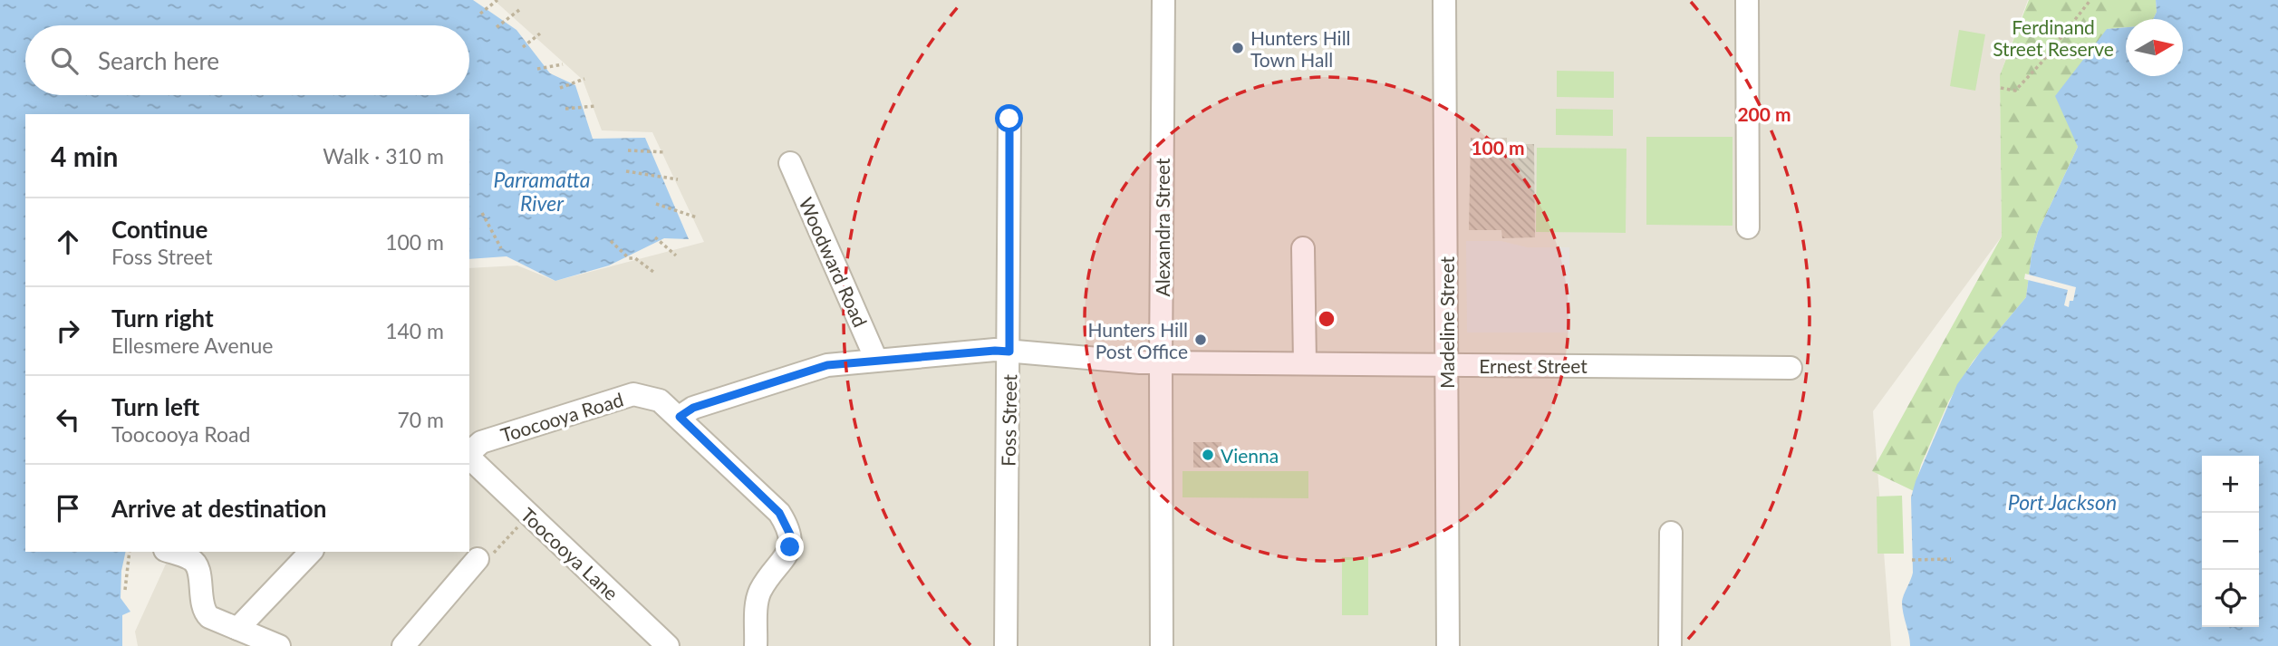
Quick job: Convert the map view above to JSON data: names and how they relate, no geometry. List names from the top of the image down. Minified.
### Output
{"streets":{"street":["Alexandra Street","Woodward Road","Madeline Street","Ernest Street","Toocooya Road","Foss Street","Toocooya Lane"]},"crossings":[["Alexandra Street","Ernest Street"],["Woodward Road","Ernest Street"],["Madeline Street","Ernest Street"],["Ernest Street","Toocooya Road"],["Ernest Street","Foss Street"],["Toocooya Road","Toocooya Lane"]],"water":["Parramatta River","Port Jackson"],"parks":["Ferdinand Street Reserve"],"places":["Hunters Hill Town Hall","Hunters Hill Post Office","Vienna"],"north":"right","page":{"search":"Search here","heading":["4 min","Walk · 310 m"],"list":[["Continue","Foss Street","100 m"],["Turn right","Ellesmere Avenue","140 m"],["Turn left","Toocooya Road","70 m"],"Arrive at destination"],"map_buttons":["+","−"]},"rings":["200 m","100 m"]}
